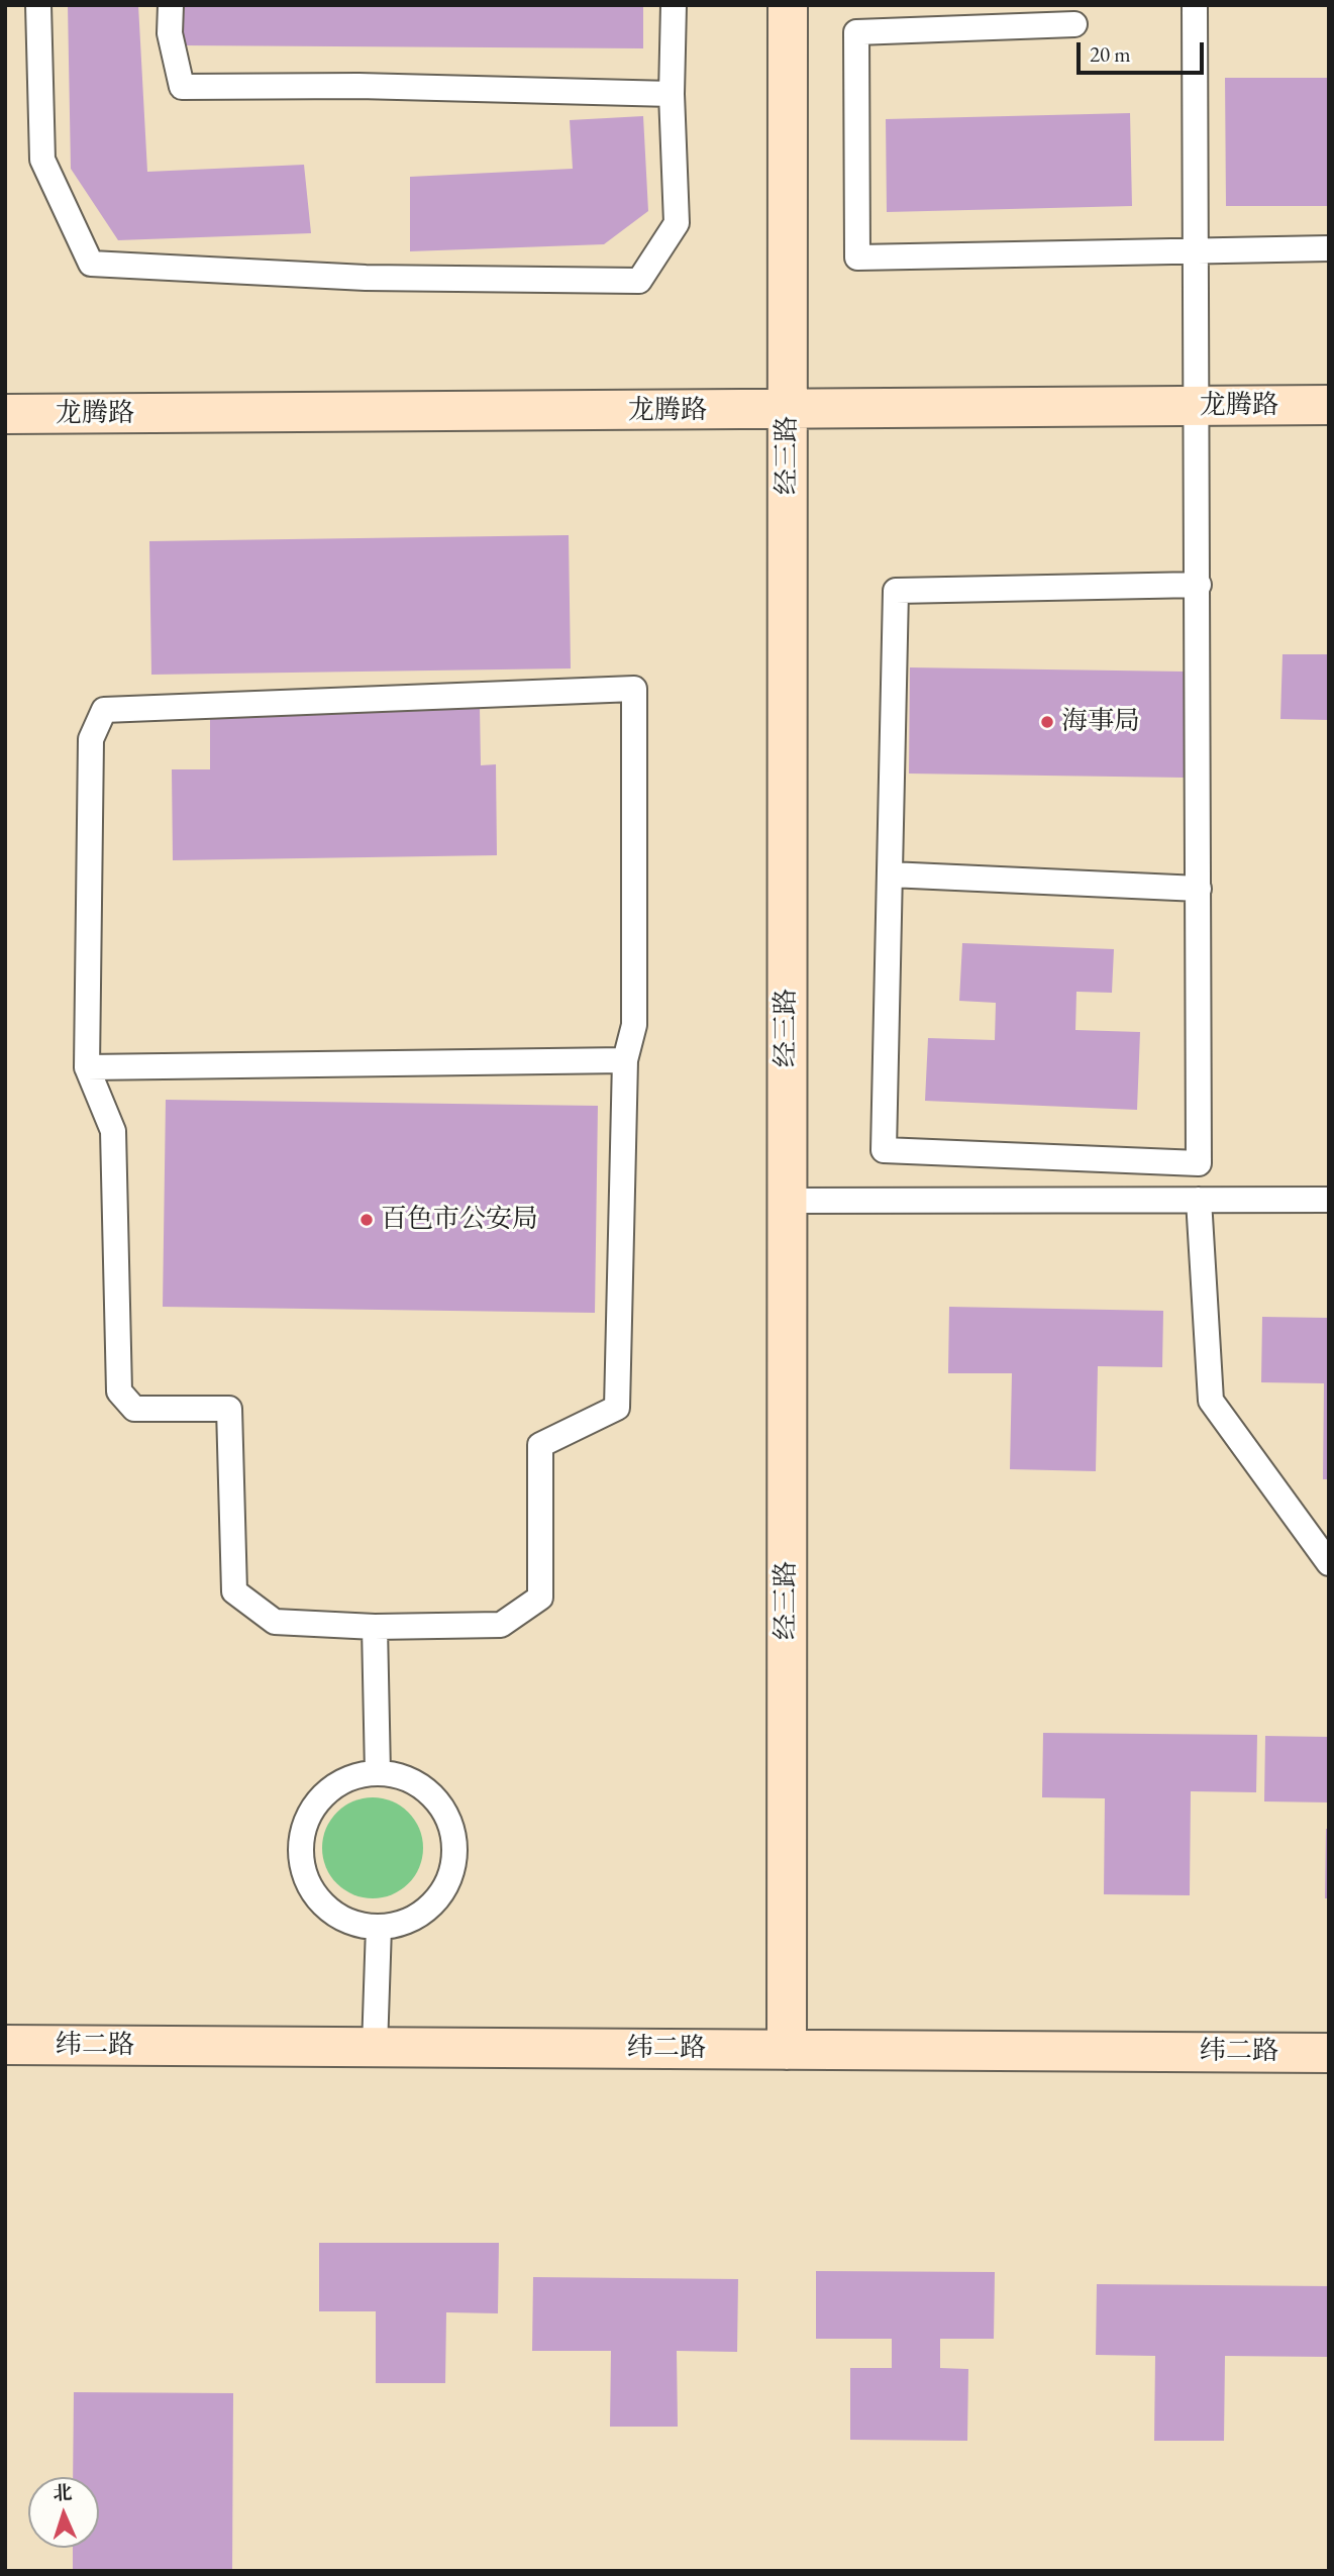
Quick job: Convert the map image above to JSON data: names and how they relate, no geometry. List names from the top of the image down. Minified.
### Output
{"streets":{"street":["龙腾路","经三路","纬二路"]},"crossings":[["龙腾路","经三路"],["经三路","纬二路"]],"places":["海事局","百色市公安局"],"scale_bar":"20 m","north":"top"}
